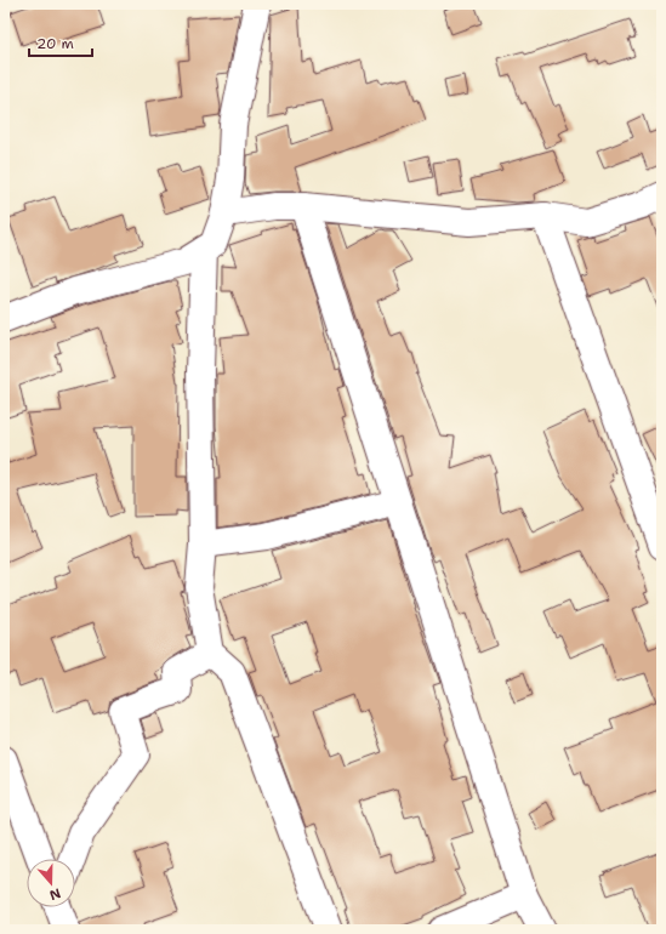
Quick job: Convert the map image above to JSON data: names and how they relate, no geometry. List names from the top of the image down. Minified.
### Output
{"scale_bar":"20 m","north":"bottom"}
